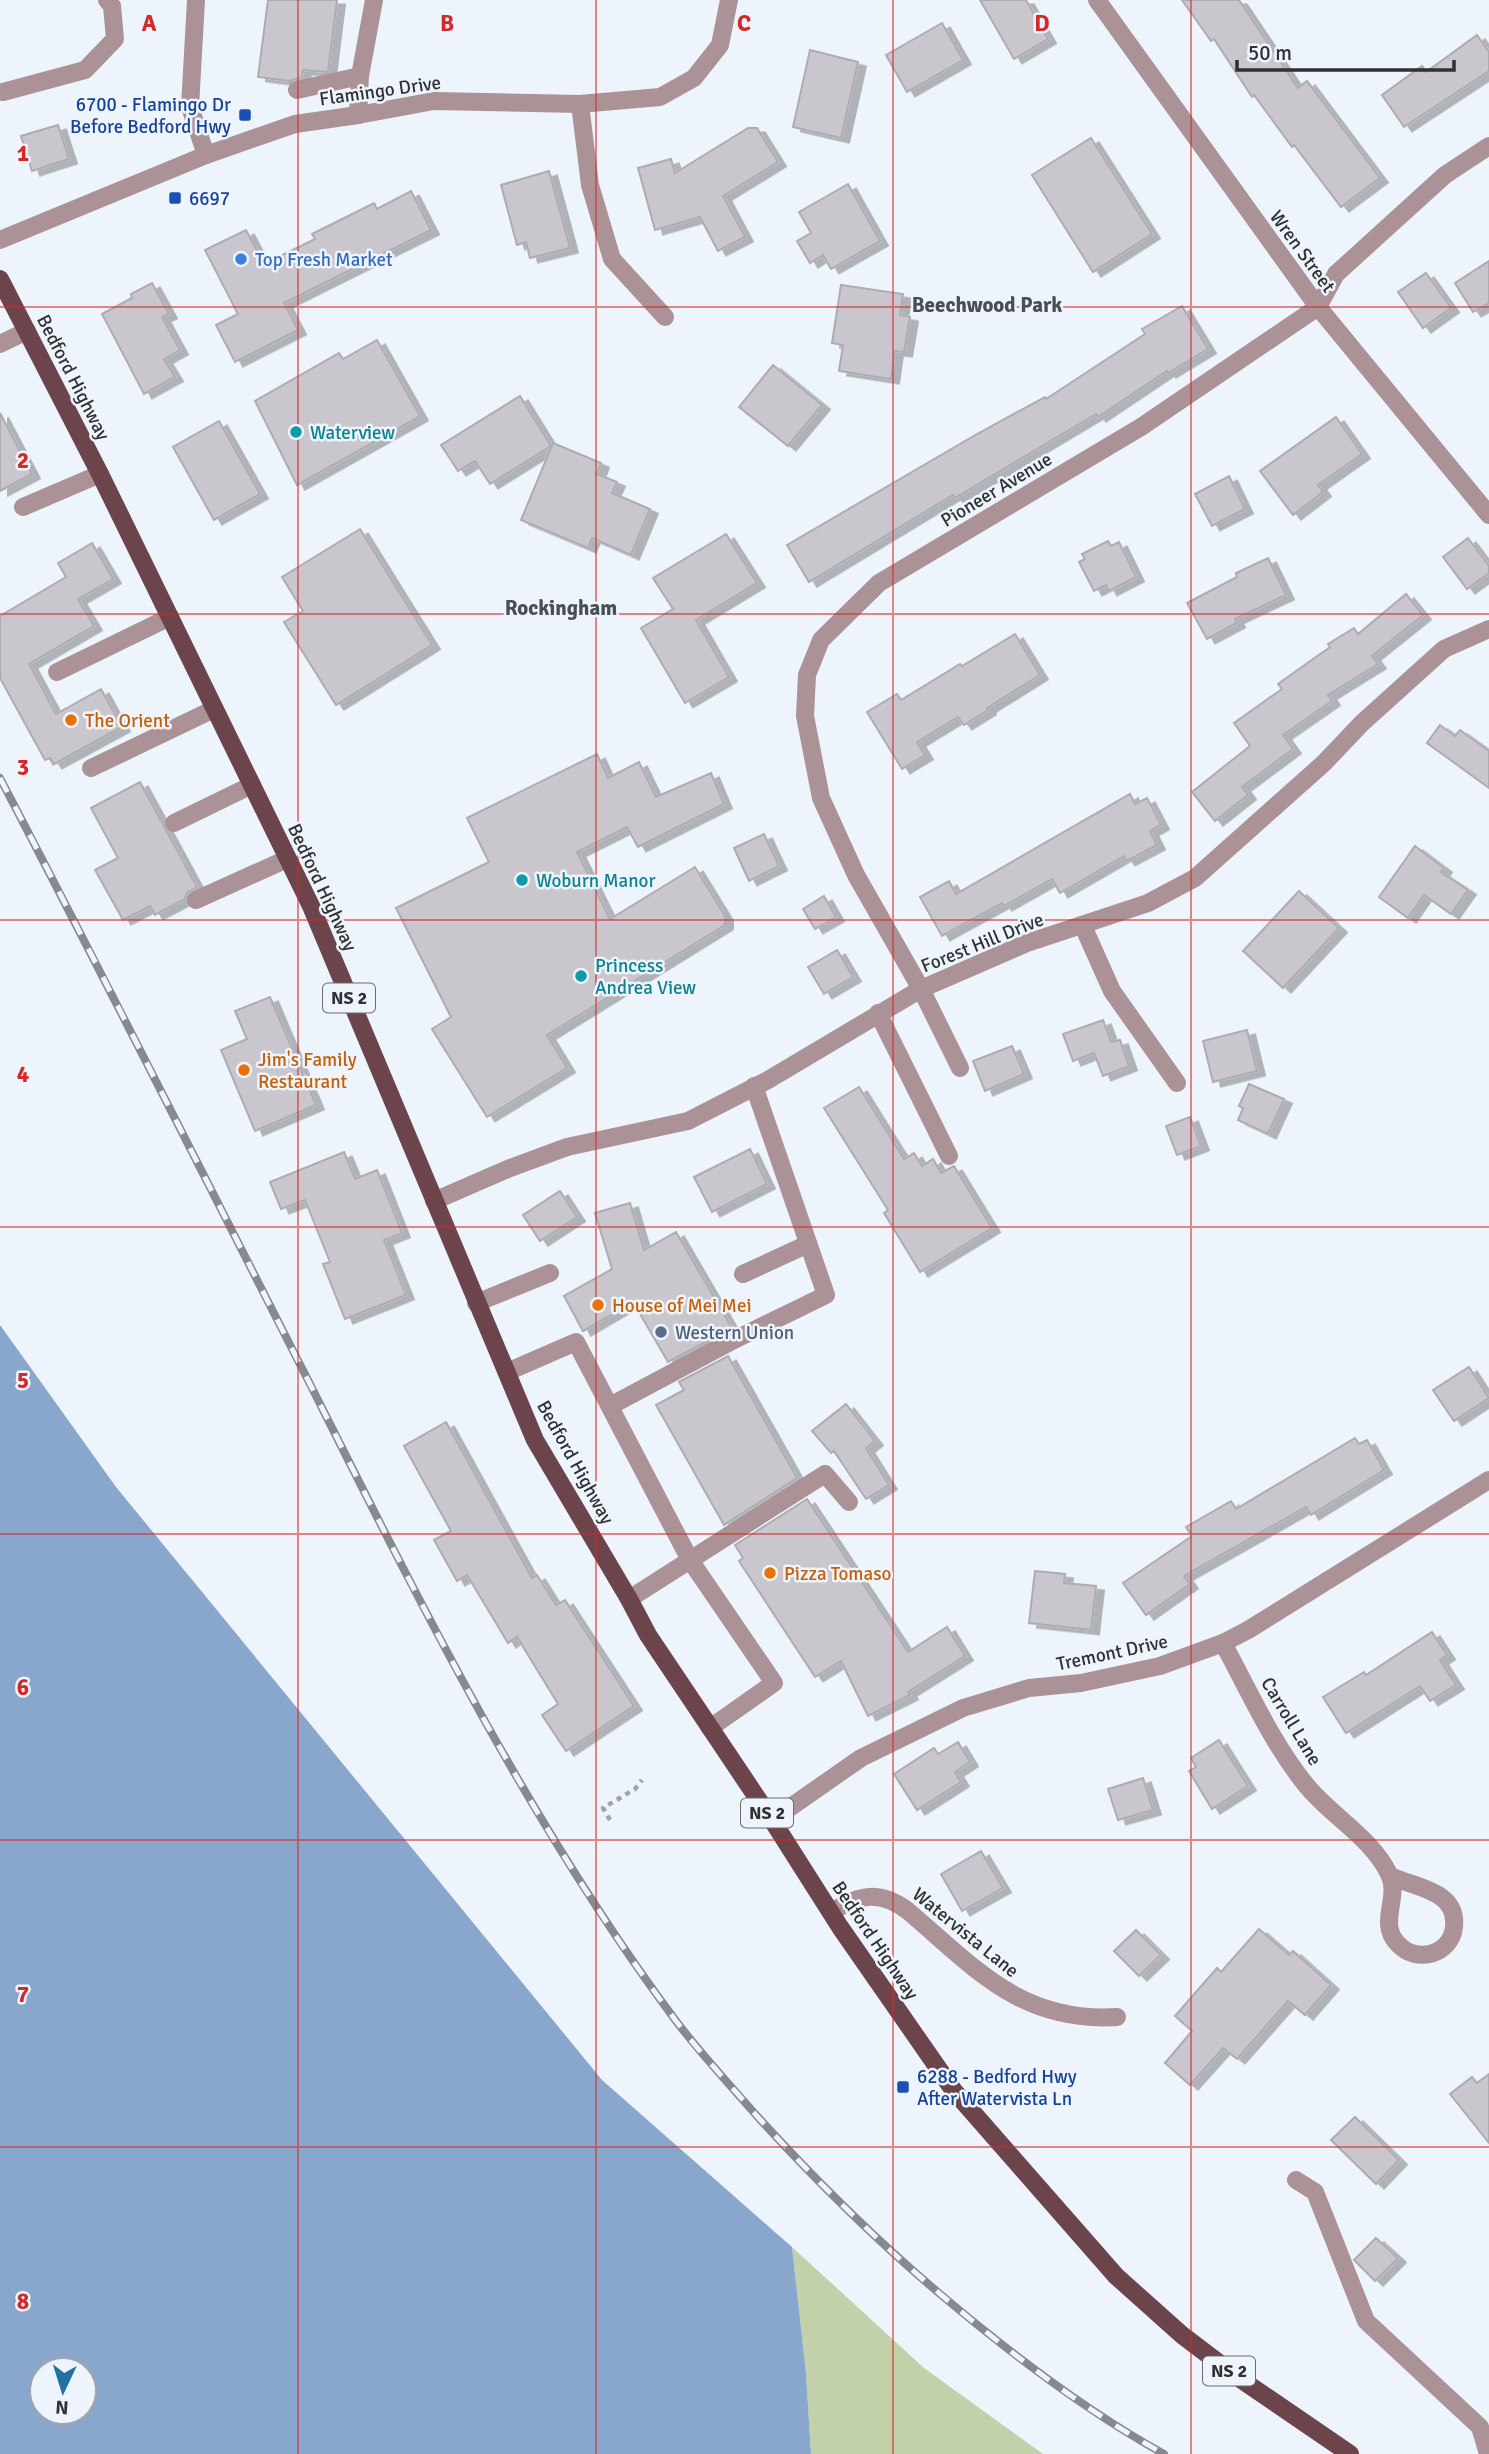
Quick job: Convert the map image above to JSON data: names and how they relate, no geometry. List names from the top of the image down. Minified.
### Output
{"streets":{"main road":["Bedford Highway","NS 2"],"street":["Flamingo Drive","Wren Street","Pioneer Avenue","Forest Hill Drive","Tremont Drive","Carroll Lane","Watervista Lane"]},"crossings":[["Wren Street","Pioneer Avenue"],["Bedford Highway","Forest Hill Drive"],["Bedford Highway","Tremont Drive"],["Bedford Highway","Watervista Lane"],["Pioneer Avenue","Forest Hill Drive"],["Tremont Drive","Carroll Lane"]],"districts":["Beechwood Park","Rockingham"],"places":{"transit":["6700 - Flamingo Dr Before Bedford Hwy","6697","6288 - Bedford Hwy After Watervista Ln"],"other":["Top Fresh Market","Waterview","The Orient","Woburn Manor","Princess Andrea View","Jim's Family Restaurant","House of Mei Mei","Western Union","Pizza Tomaso"]},"scale_bar":"50 m","north":"bottom","grid":{"columns":["A","B","C","D"],"rows":["1","2","3","4","5","6","7","8"]}}
